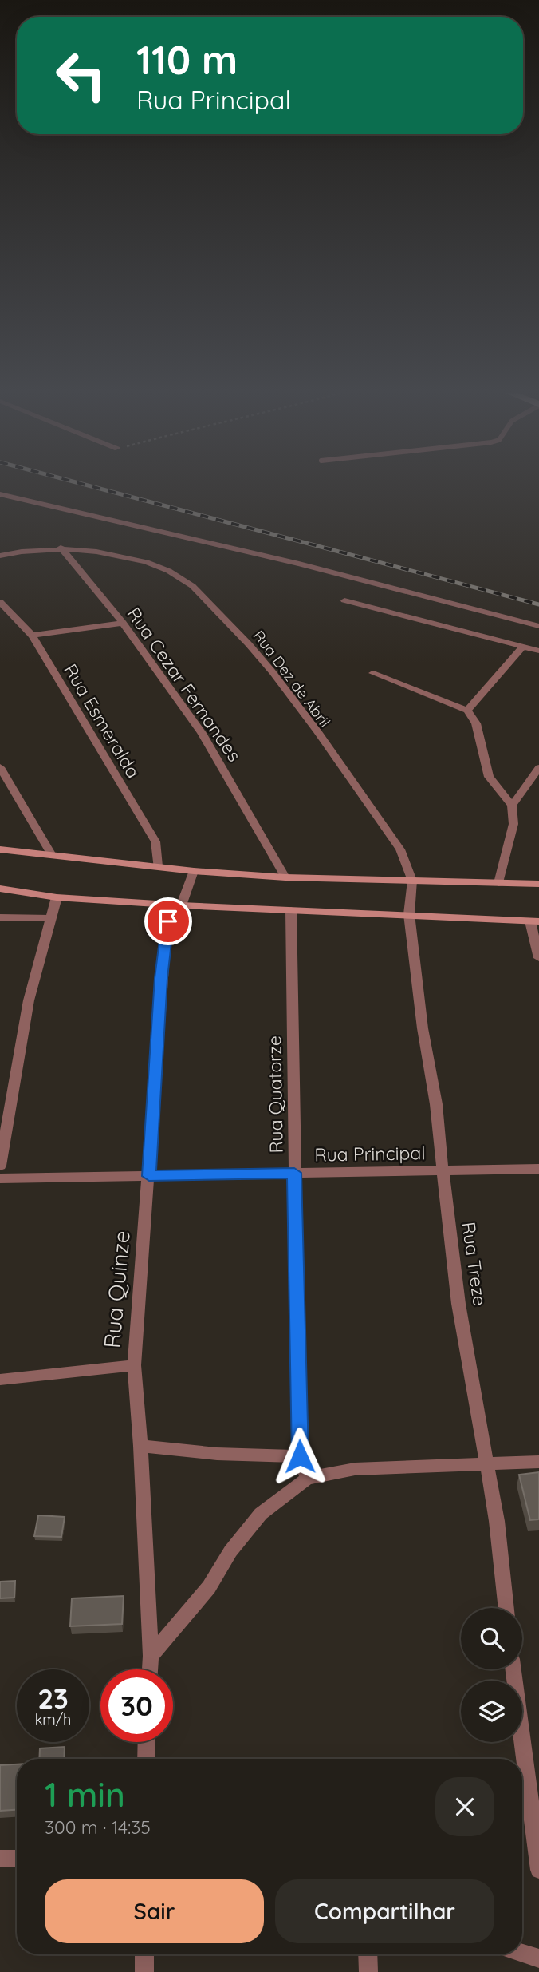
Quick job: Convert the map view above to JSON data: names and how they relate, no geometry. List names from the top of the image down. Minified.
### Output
{"streets":{"street":["Rua Dez de Abril","Rua Cezar Fernandes","Rua Esmeralda","Rua Quatorze","Rua Principal","Rua Treze","Rua Quinze"]},"crossings":[["Rua Dez de Abril","Rua Cezar Fernandes"],["Rua Dez de Abril","Rua Treze"],["Rua Quatorze","Rua Principal"],["Rua Principal","Rua Treze"],["Rua Principal","Rua Quinze"]],"page":{"turn":["110 m","Rua Principal"],"speed":"23 km/h","limit":"30","heading":["1 min","300 m · 14:35"],"buttons":["Sair","Compartilhar"]}}
